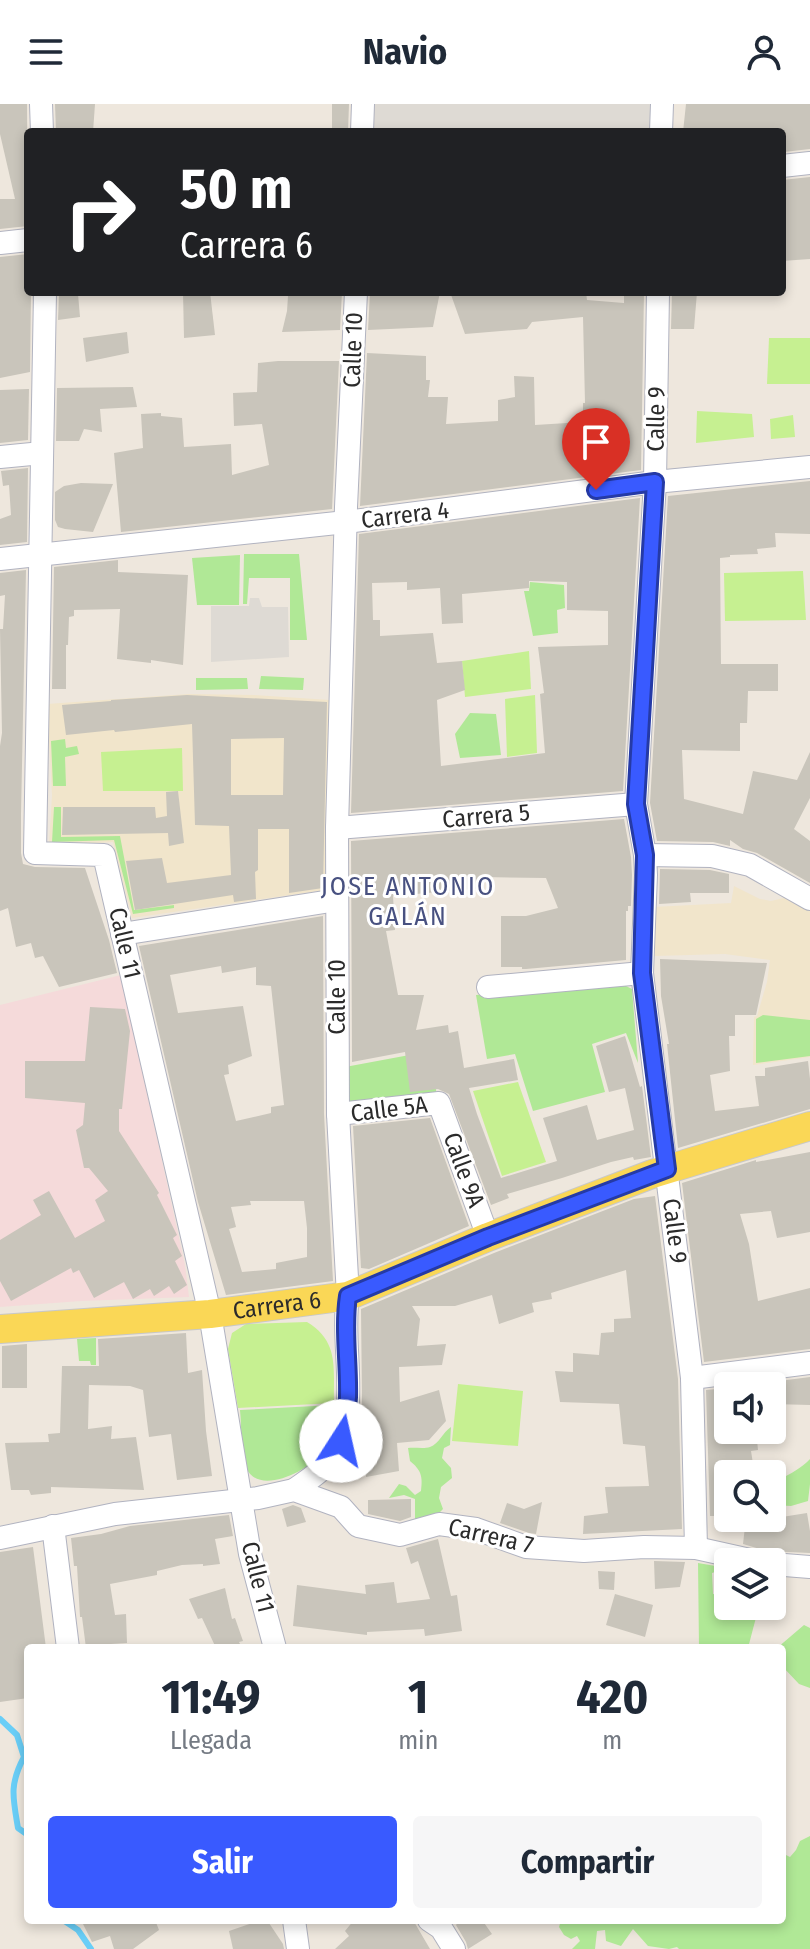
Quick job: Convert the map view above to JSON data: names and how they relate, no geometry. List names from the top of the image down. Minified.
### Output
{"streets":{"main road":["Carrera 6"],"street":["Calle 10","Calle 9","Carrera 4","Carrera 5","Calle 11","Calle 5A","Calle 9A","Carrera 7"]},"crossings":[["Calle 10","Carrera 4"],["Calle 10","Carrera 5"],["Calle 10","Calle 5A"],["Calle 10","Carrera 6"],["Calle 10","Carrera 7"],["Calle 9","Carrera 4"],["Calle 9","Carrera 5"],["Calle 9","Carrera 6"],["Calle 9","Carrera 7"],["Carrera 4","Calle 11"],["Calle 11","Carrera 6"],["Calle 5A","Calle 9A"],["Calle 9A","Carrera 6"]],"districts":["JOSE ANTONIO GALÁN"],"page":{"header":"Navio","turn":["50 m","Carrera 6"],"eta":["11:49","Llegada","1","min","420","m"],"buttons":["Salir","Compartir"]}}
